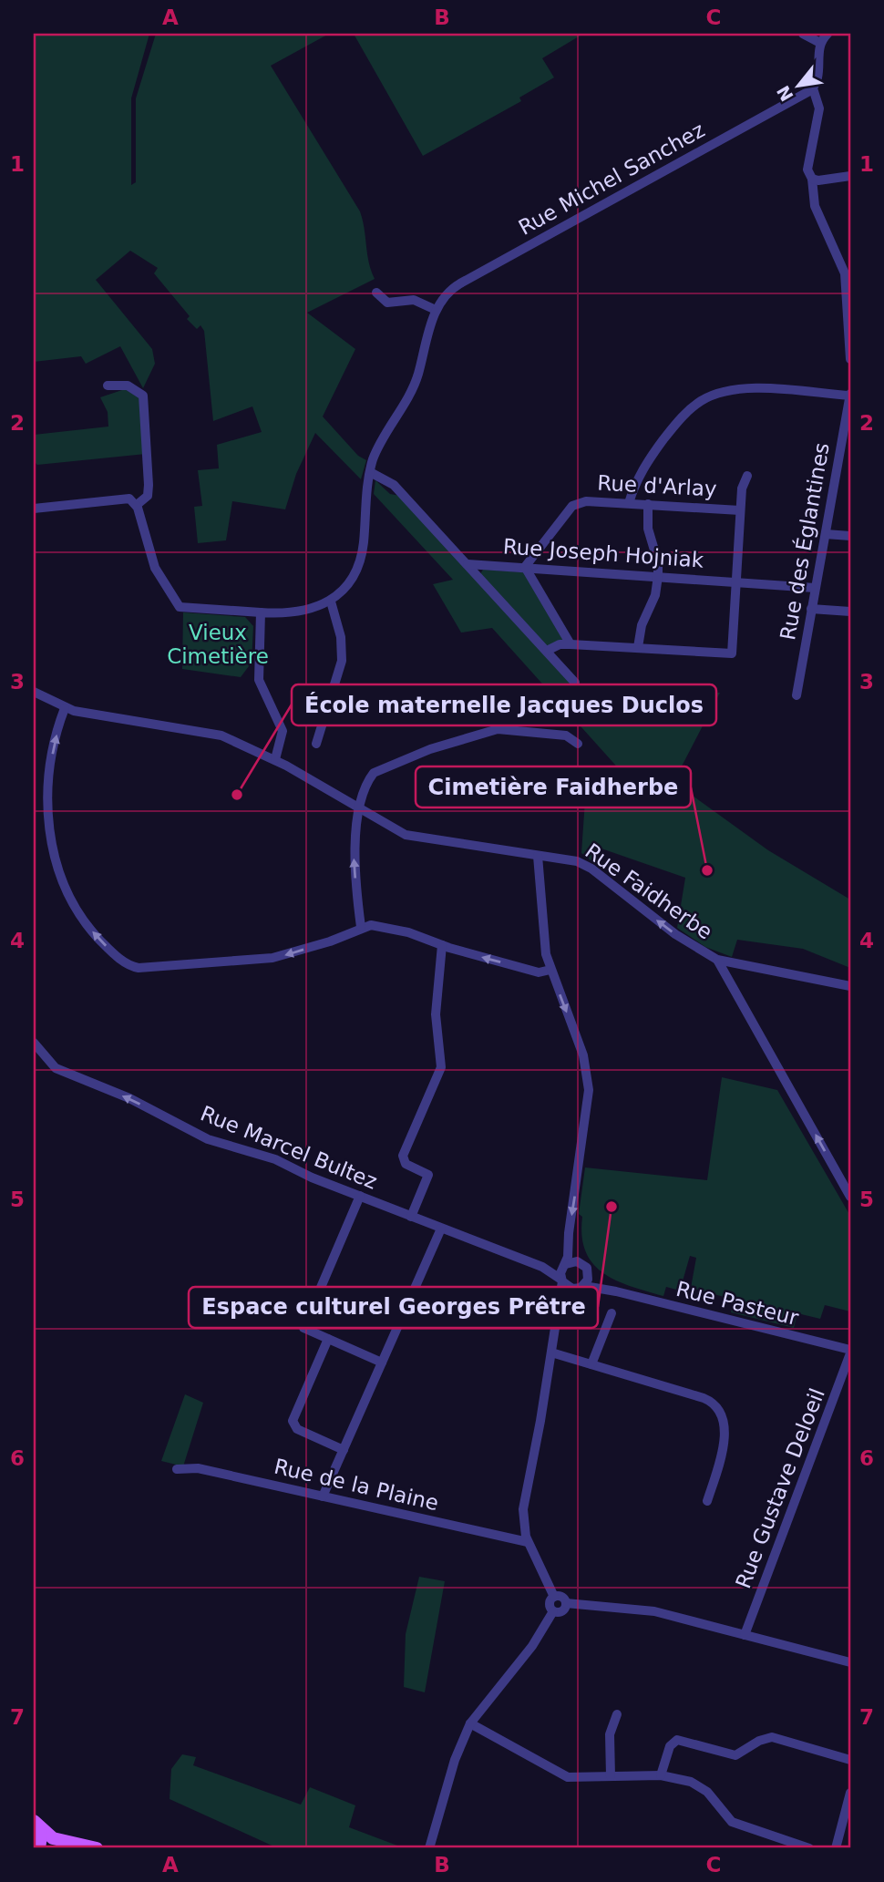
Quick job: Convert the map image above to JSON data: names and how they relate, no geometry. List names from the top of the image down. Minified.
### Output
{"streets":{"street":["Rue Michel Sanchez","Rue d'Arlay","Rue des Églantines","Rue Joseph Hojniak","Rue Faidherbe","Rue Marcel Bultez","Rue Pasteur","Rue de la Plaine","Rue Gustave Deloeil"]},"crossings":[["Rue d'Arlay","Rue Joseph Hojniak"],["Rue des Églantines","Rue Joseph Hojniak"],["Rue Marcel Bultez","Rue Pasteur"],["Rue Pasteur","Rue Gustave Deloeil"]],"one_way":["Rue Marcel Bultez"],"parks":["Vieux Cimetière"],"places":["École maternelle Jacques Duclos","Cimetière Faidherbe","Espace culturel Georges Prêtre"],"north":"bottom left","grid":{"columns":["A","B","C"],"rows":["1","2","3","4","5","6","7"]}}
